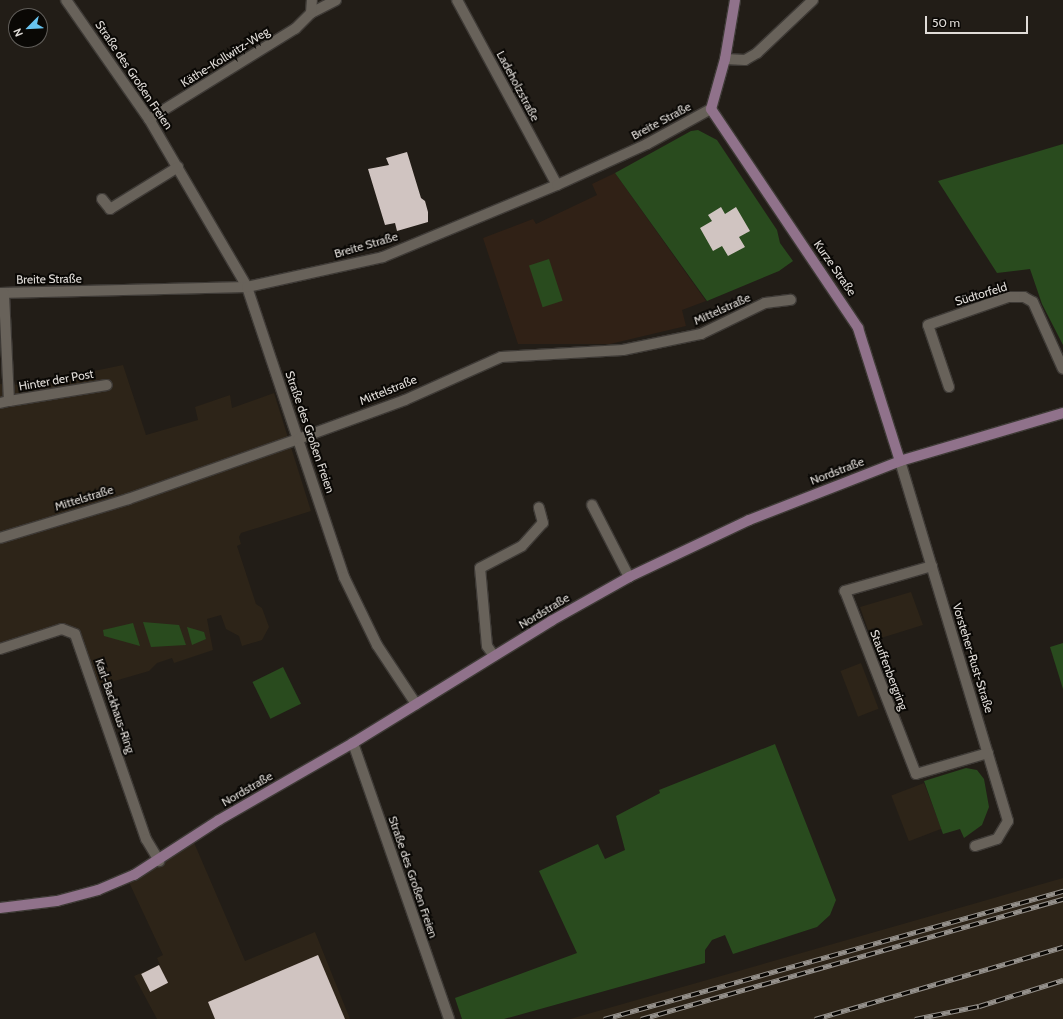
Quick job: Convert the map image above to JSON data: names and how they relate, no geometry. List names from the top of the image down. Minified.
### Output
{"streets":{"main road":["Kurze Straße","Nordstraße"],"street":["Käthe-Kollwitz-Weg","Straße des Großen Freien","Ladeholzstraße","Breite Straße","Südtorfeld","Mittelstraße","Hinter der Post","Vorsteher-Rust-Straße","Stauffenbergring","Karl-Backhaus-Ring"]},"crossings":[["Käthe-Kollwitz-Weg","Straße des Großen Freien"],["Straße des Großen Freien","Breite Straße"],["Straße des Großen Freien","Mittelstraße"],["Straße des Großen Freien","Nordstraße"],["Ladeholzstraße","Breite Straße"],["Breite Straße","Kurze Straße"],["Breite Straße","Hinter der Post"],["Kurze Straße","Nordstraße"],["Kurze Straße","Vorsteher-Rust-Straße"],["Nordstraße","Vorsteher-Rust-Straße"],["Nordstraße","Karl-Backhaus-Ring"],["Vorsteher-Rust-Straße","Stauffenbergring"]],"scale_bar":"50 m","north":"bottom left"}
